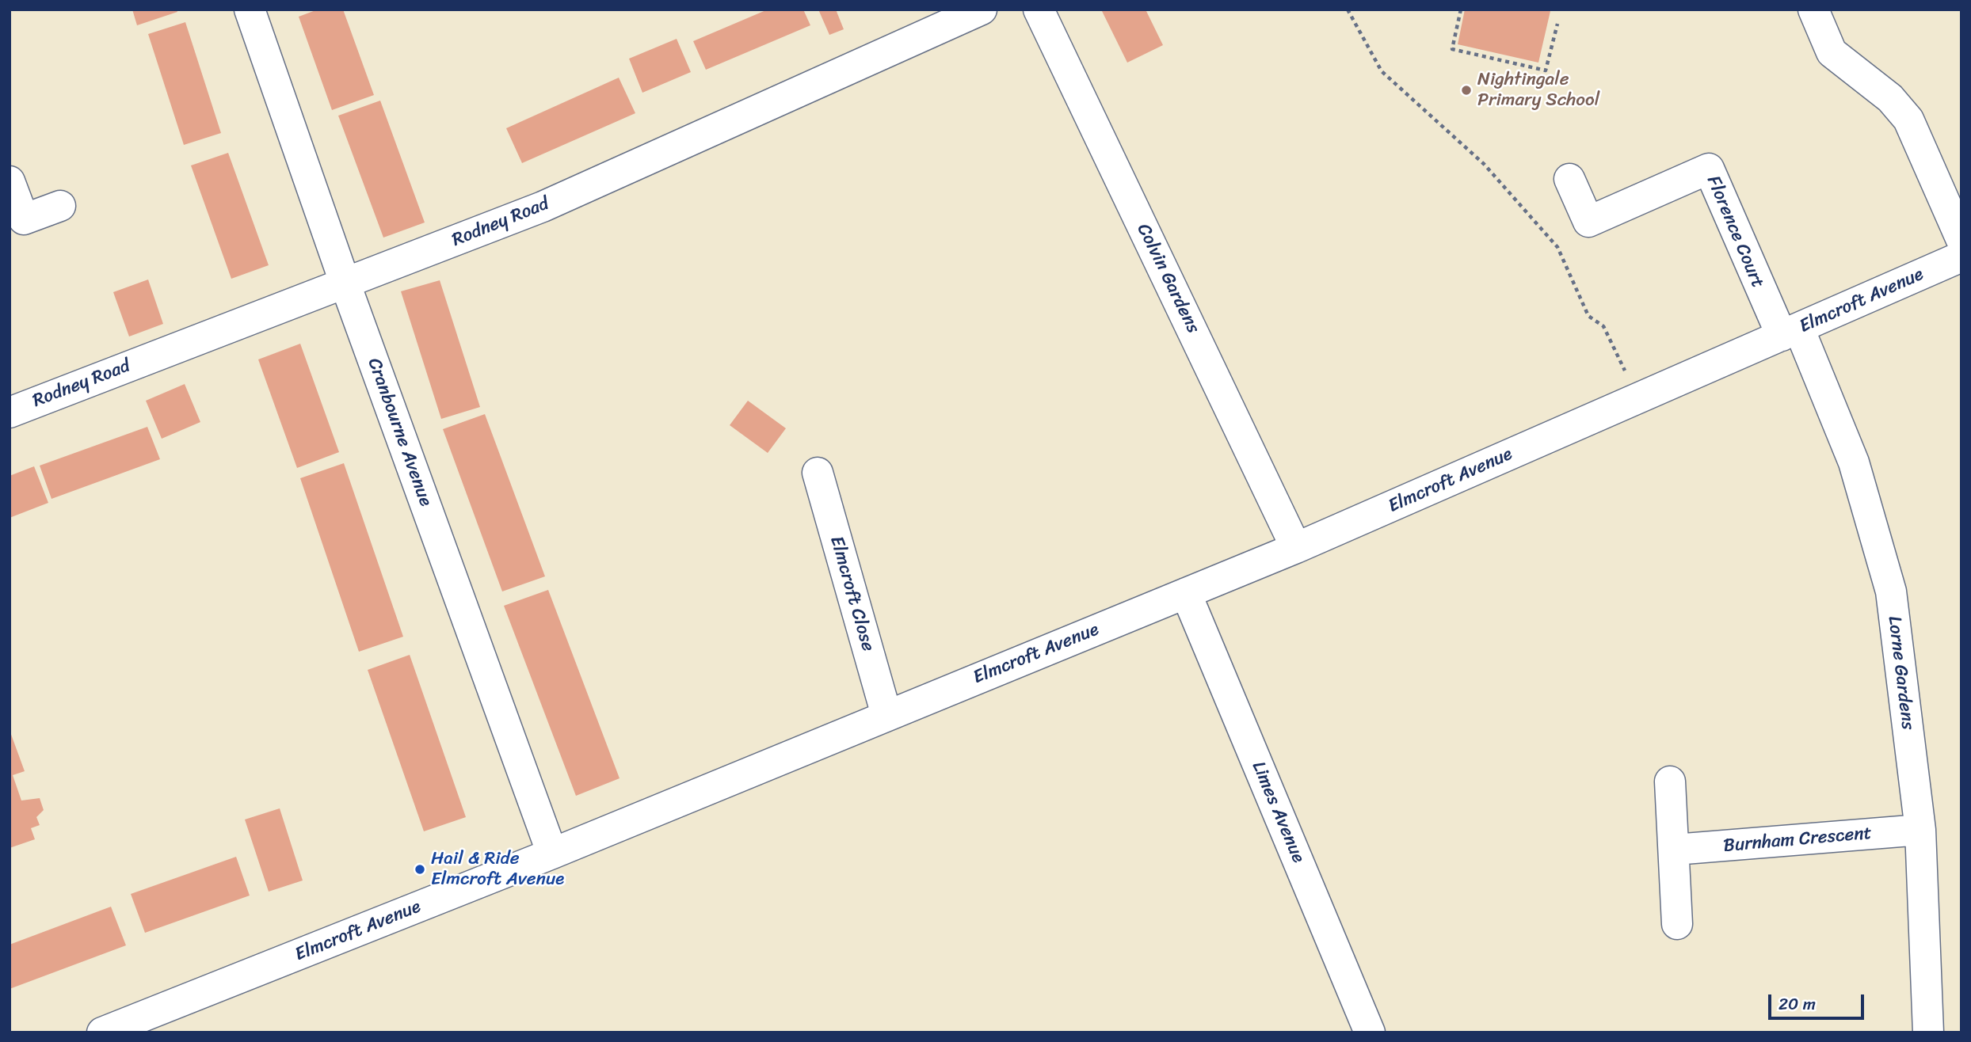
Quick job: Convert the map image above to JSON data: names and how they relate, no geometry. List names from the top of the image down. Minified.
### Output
{"streets":{"street":["Rodney Road","Florence Court","Colvin Gardens","Elmcroft Avenue","Cranbourne Avenue","Elmcroft Close","Lorne Gardens","Limes Avenue","Burnham Crescent"]},"crossings":[["Rodney Road","Cranbourne Avenue"],["Florence Court","Elmcroft Avenue"],["Florence Court","Lorne Gardens"],["Colvin Gardens","Elmcroft Avenue"],["Elmcroft Avenue","Cranbourne Avenue"],["Elmcroft Avenue","Elmcroft Close"],["Elmcroft Avenue","Lorne Gardens"],["Elmcroft Avenue","Limes Avenue"],["Lorne Gardens","Burnham Crescent"]],"places":["Nightingale Primary School","Hail & Ride Elmcroft Avenue"],"scale_bar":"20 m"}
